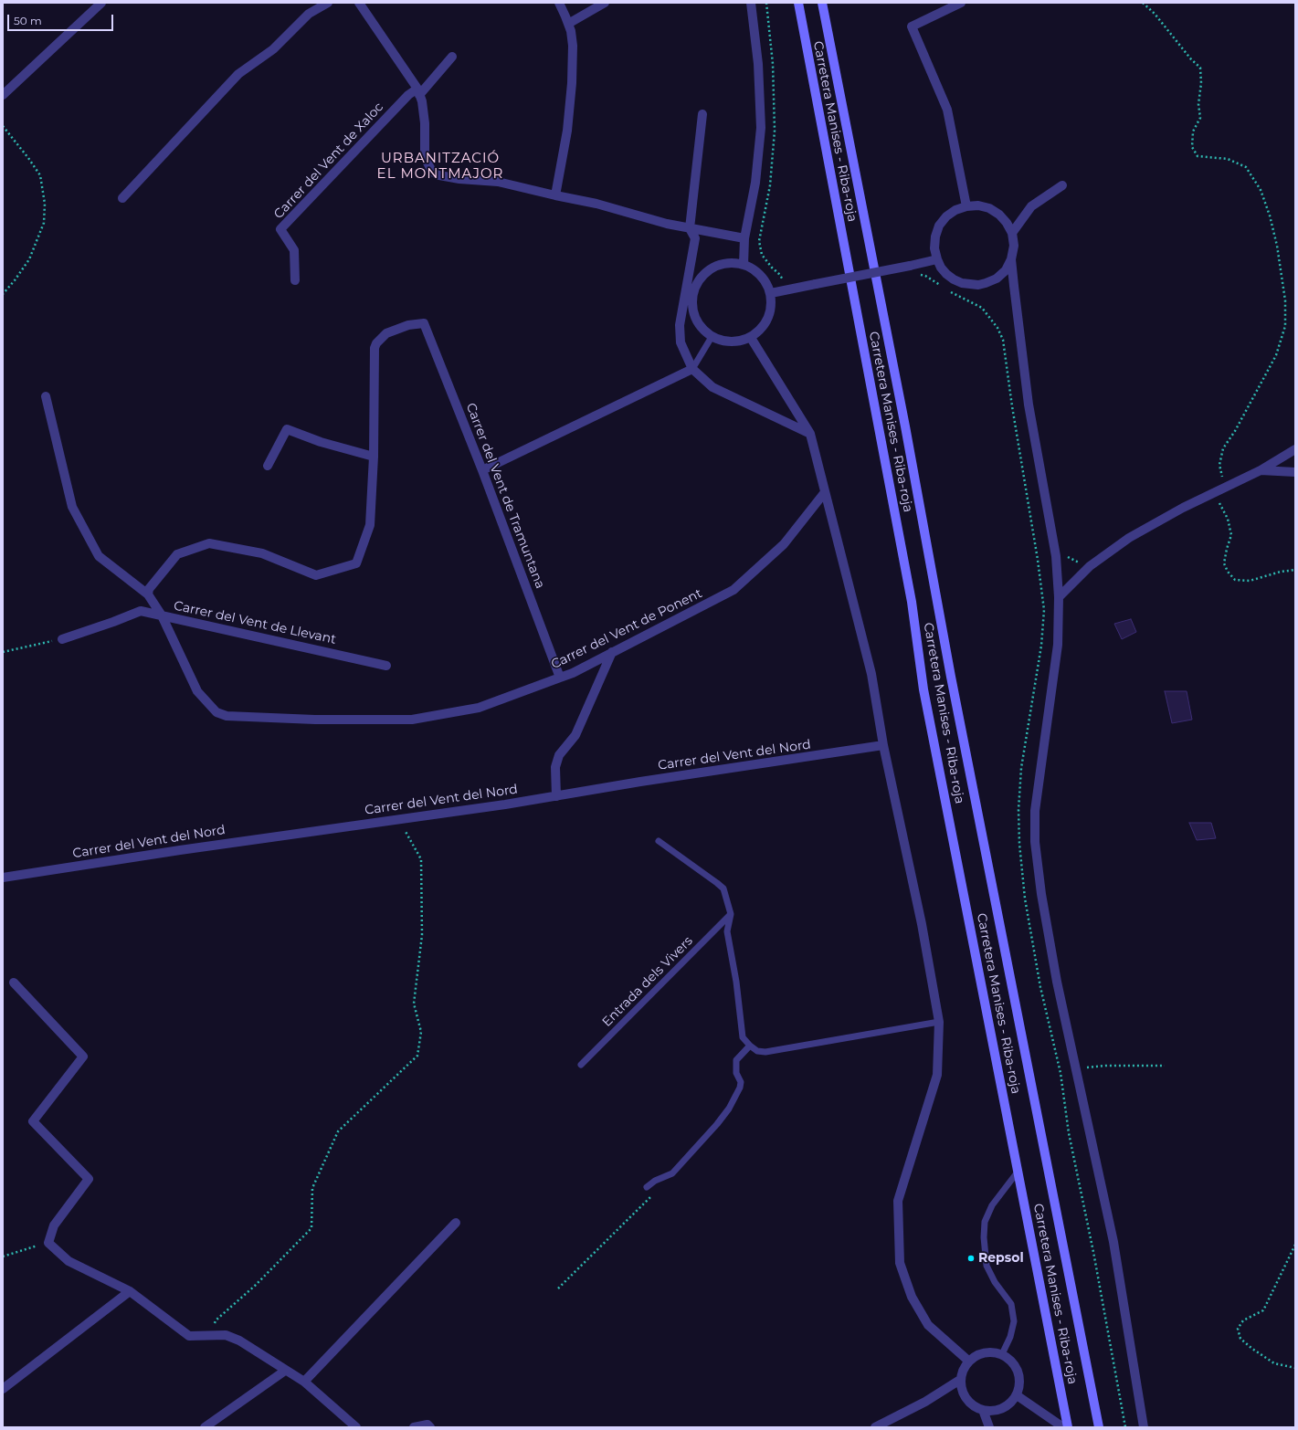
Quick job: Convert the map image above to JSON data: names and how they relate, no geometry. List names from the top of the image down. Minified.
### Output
{"streets":{"main road":["Carretera Manises - Riba-roja"],"street":["Carrer del Vent de Xaloc","Carrer del Vent de Tramuntana","Carrer del Vent de Llevant","Carrer del Vent de Ponent","Carrer del Vent del Nord"],"lane":["Entrada dels Vivers"]},"crossings":[["Carrer del Vent de Tramuntana","Carrer del Vent de Ponent"],["Carrer del Vent de Llevant","Carrer del Vent de Ponent"]],"districts":["URBANITZACIÓ EL MONTMAJOR"],"places":["Repsol"],"scale_bar":"50 m"}
